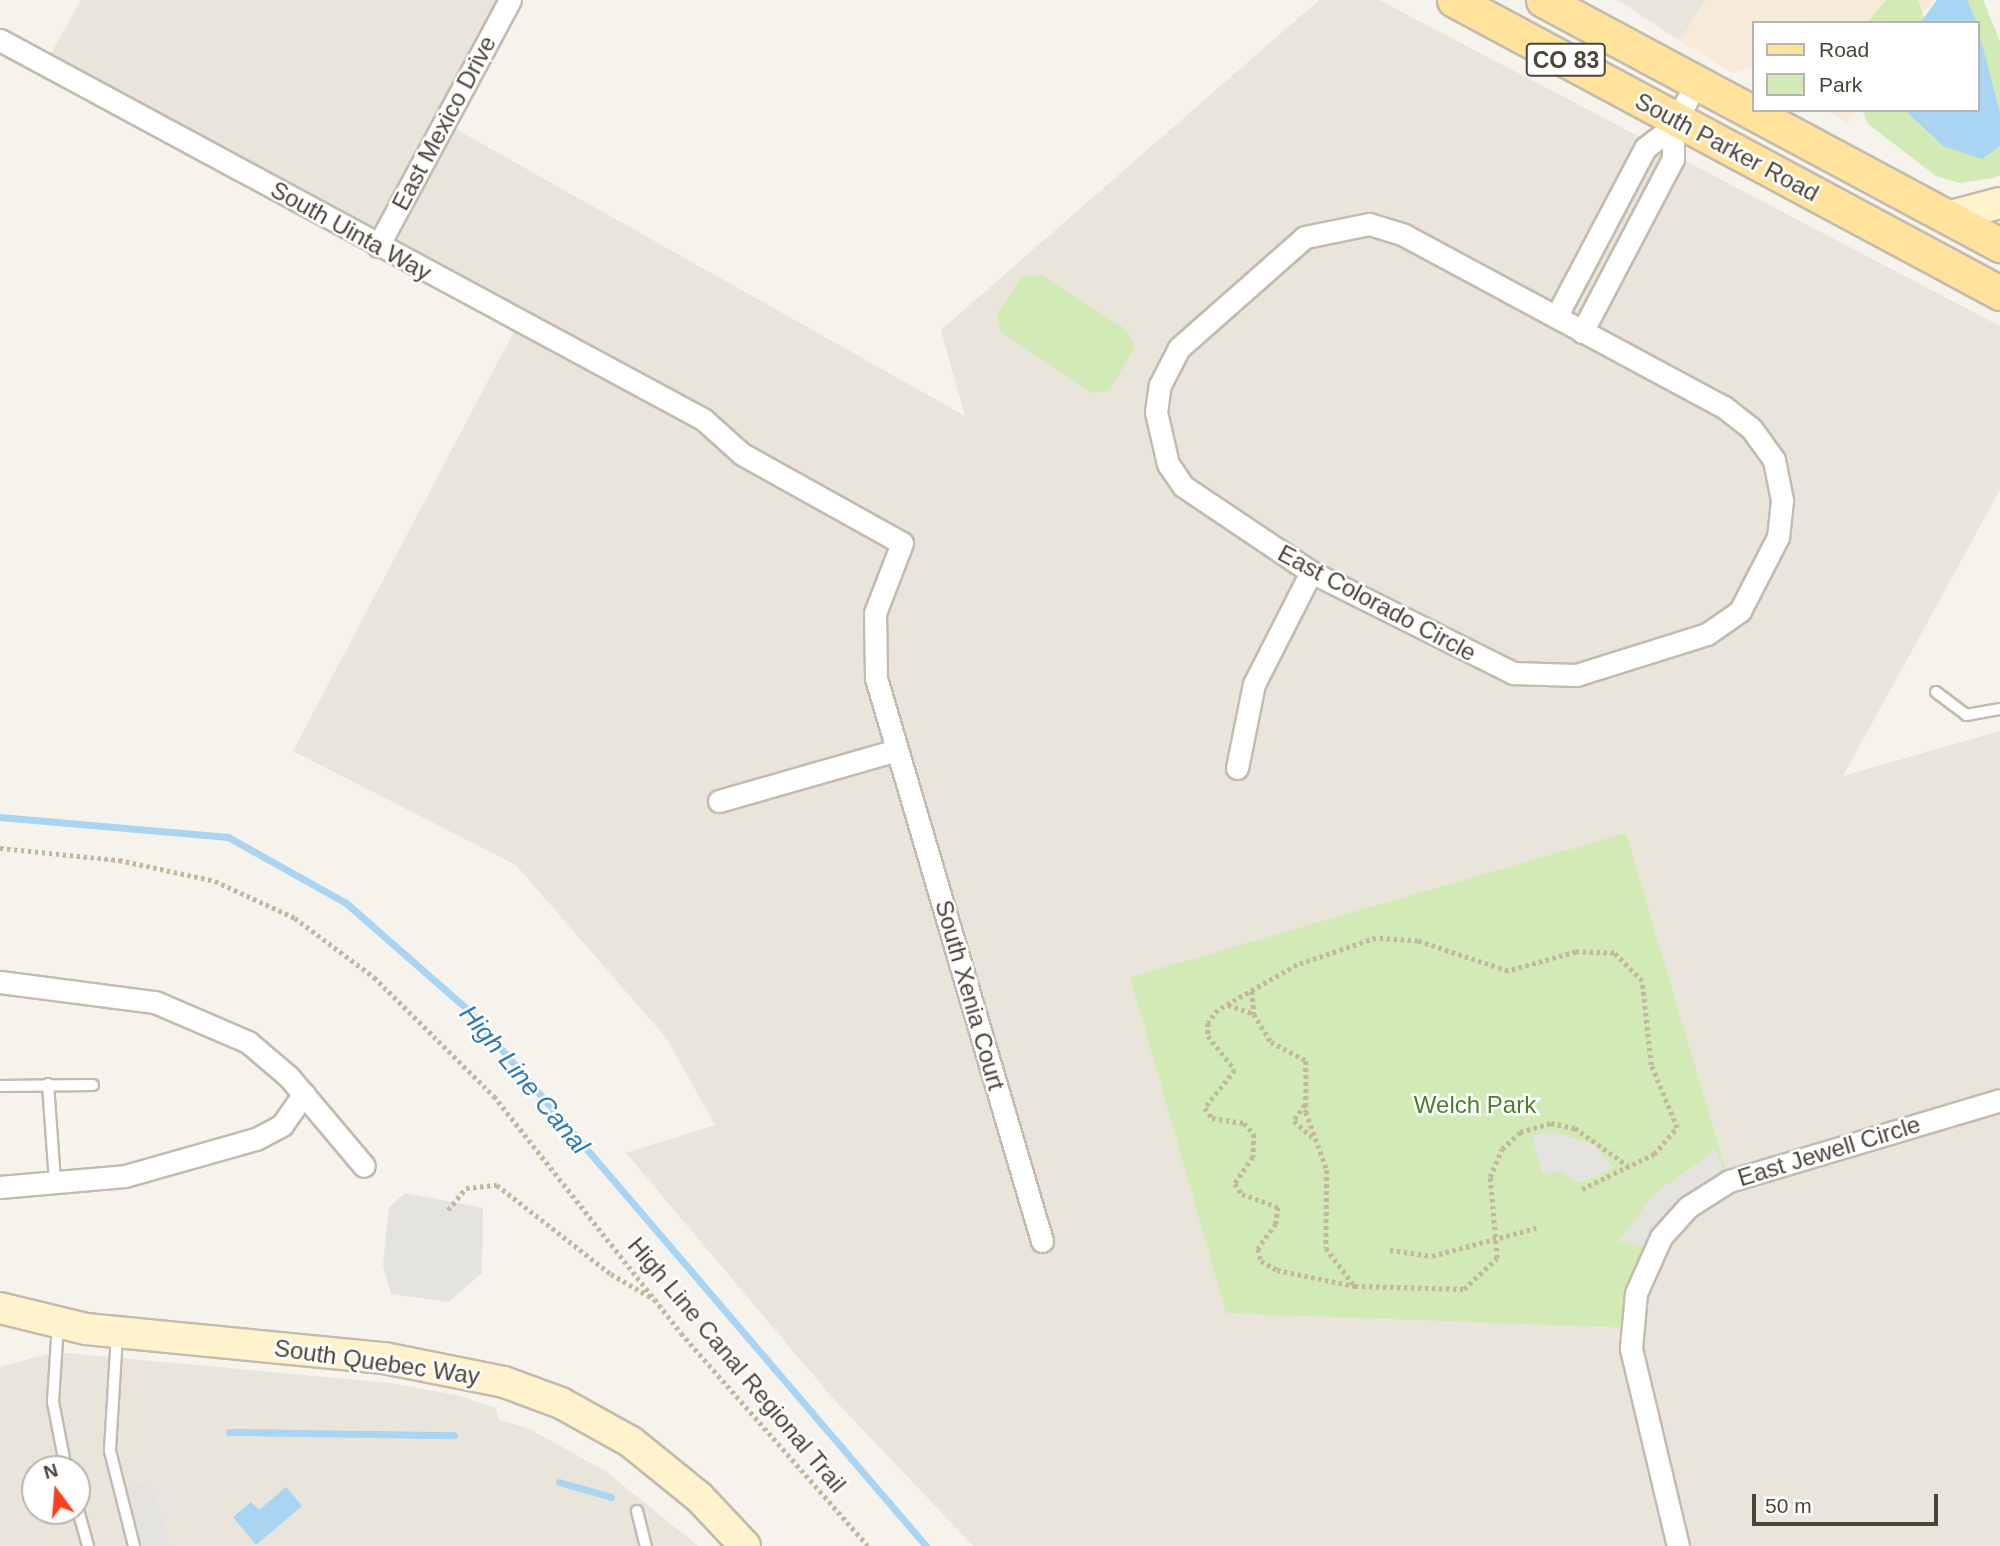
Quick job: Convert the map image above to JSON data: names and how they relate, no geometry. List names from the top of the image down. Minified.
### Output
{"streets":{"main road":["CO 83","South Parker Road"],"street":["East Mexico Drive","South Uinta Way","East Colorado Circle","South Xenia Court","East Jewell Circle","South Quebec Way"],"path":["High Line Canal Regional Trail"]},"crossings":[["East Mexico Drive","South Uinta Way"],["South Uinta Way","South Xenia Court"]],"water":["High Line Canal"],"parks":["Welch Park"],"legend":["Road","Park"],"scale_bar":"50 m","north":"top"}
